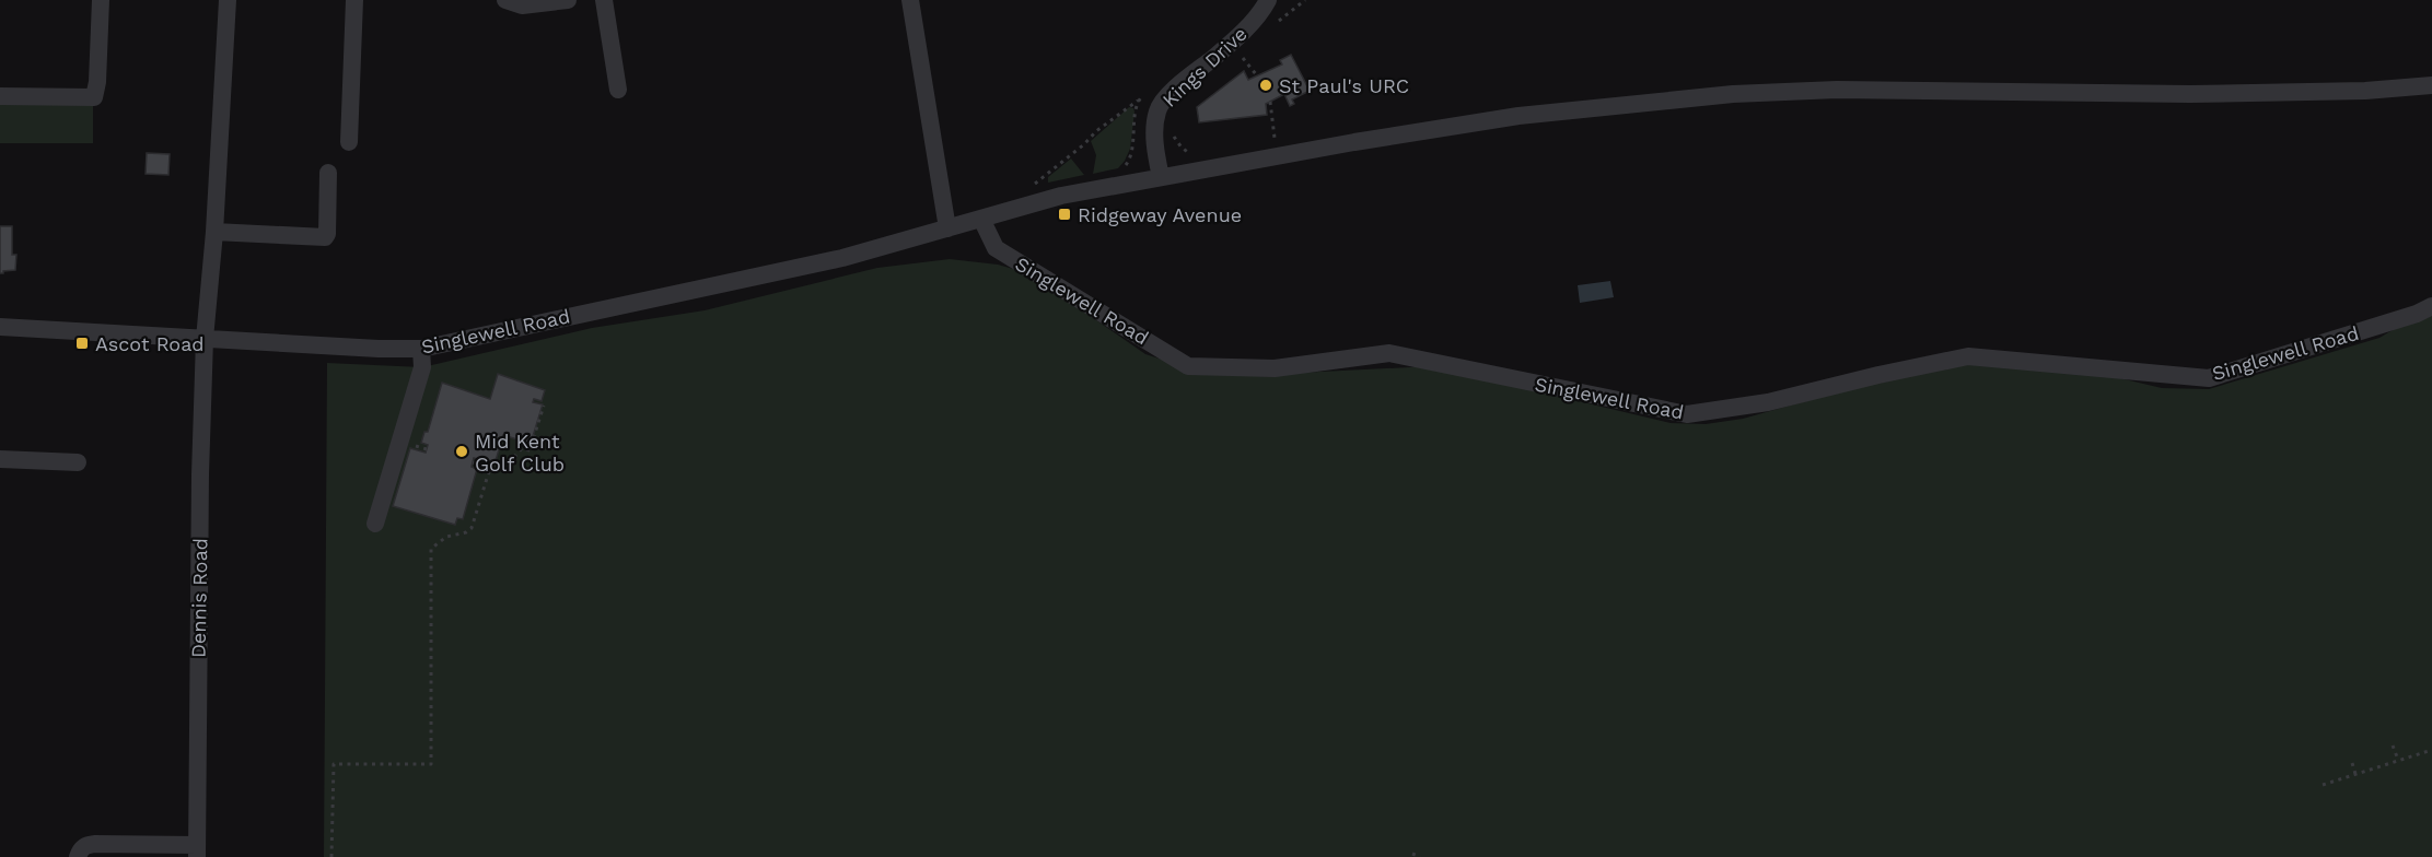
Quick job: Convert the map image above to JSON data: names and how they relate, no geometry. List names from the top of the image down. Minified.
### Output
{"streets":{"street":["Kings Drive","Singlewell Road","Dennis Road"]},"crossings":[["Kings Drive","Singlewell Road"],["Singlewell Road","Dennis Road"]],"places":{"other":["St Paul's URC","Mid Kent Golf Club"],"transit":["Ridgeway Avenue","Ascot Road"]}}
